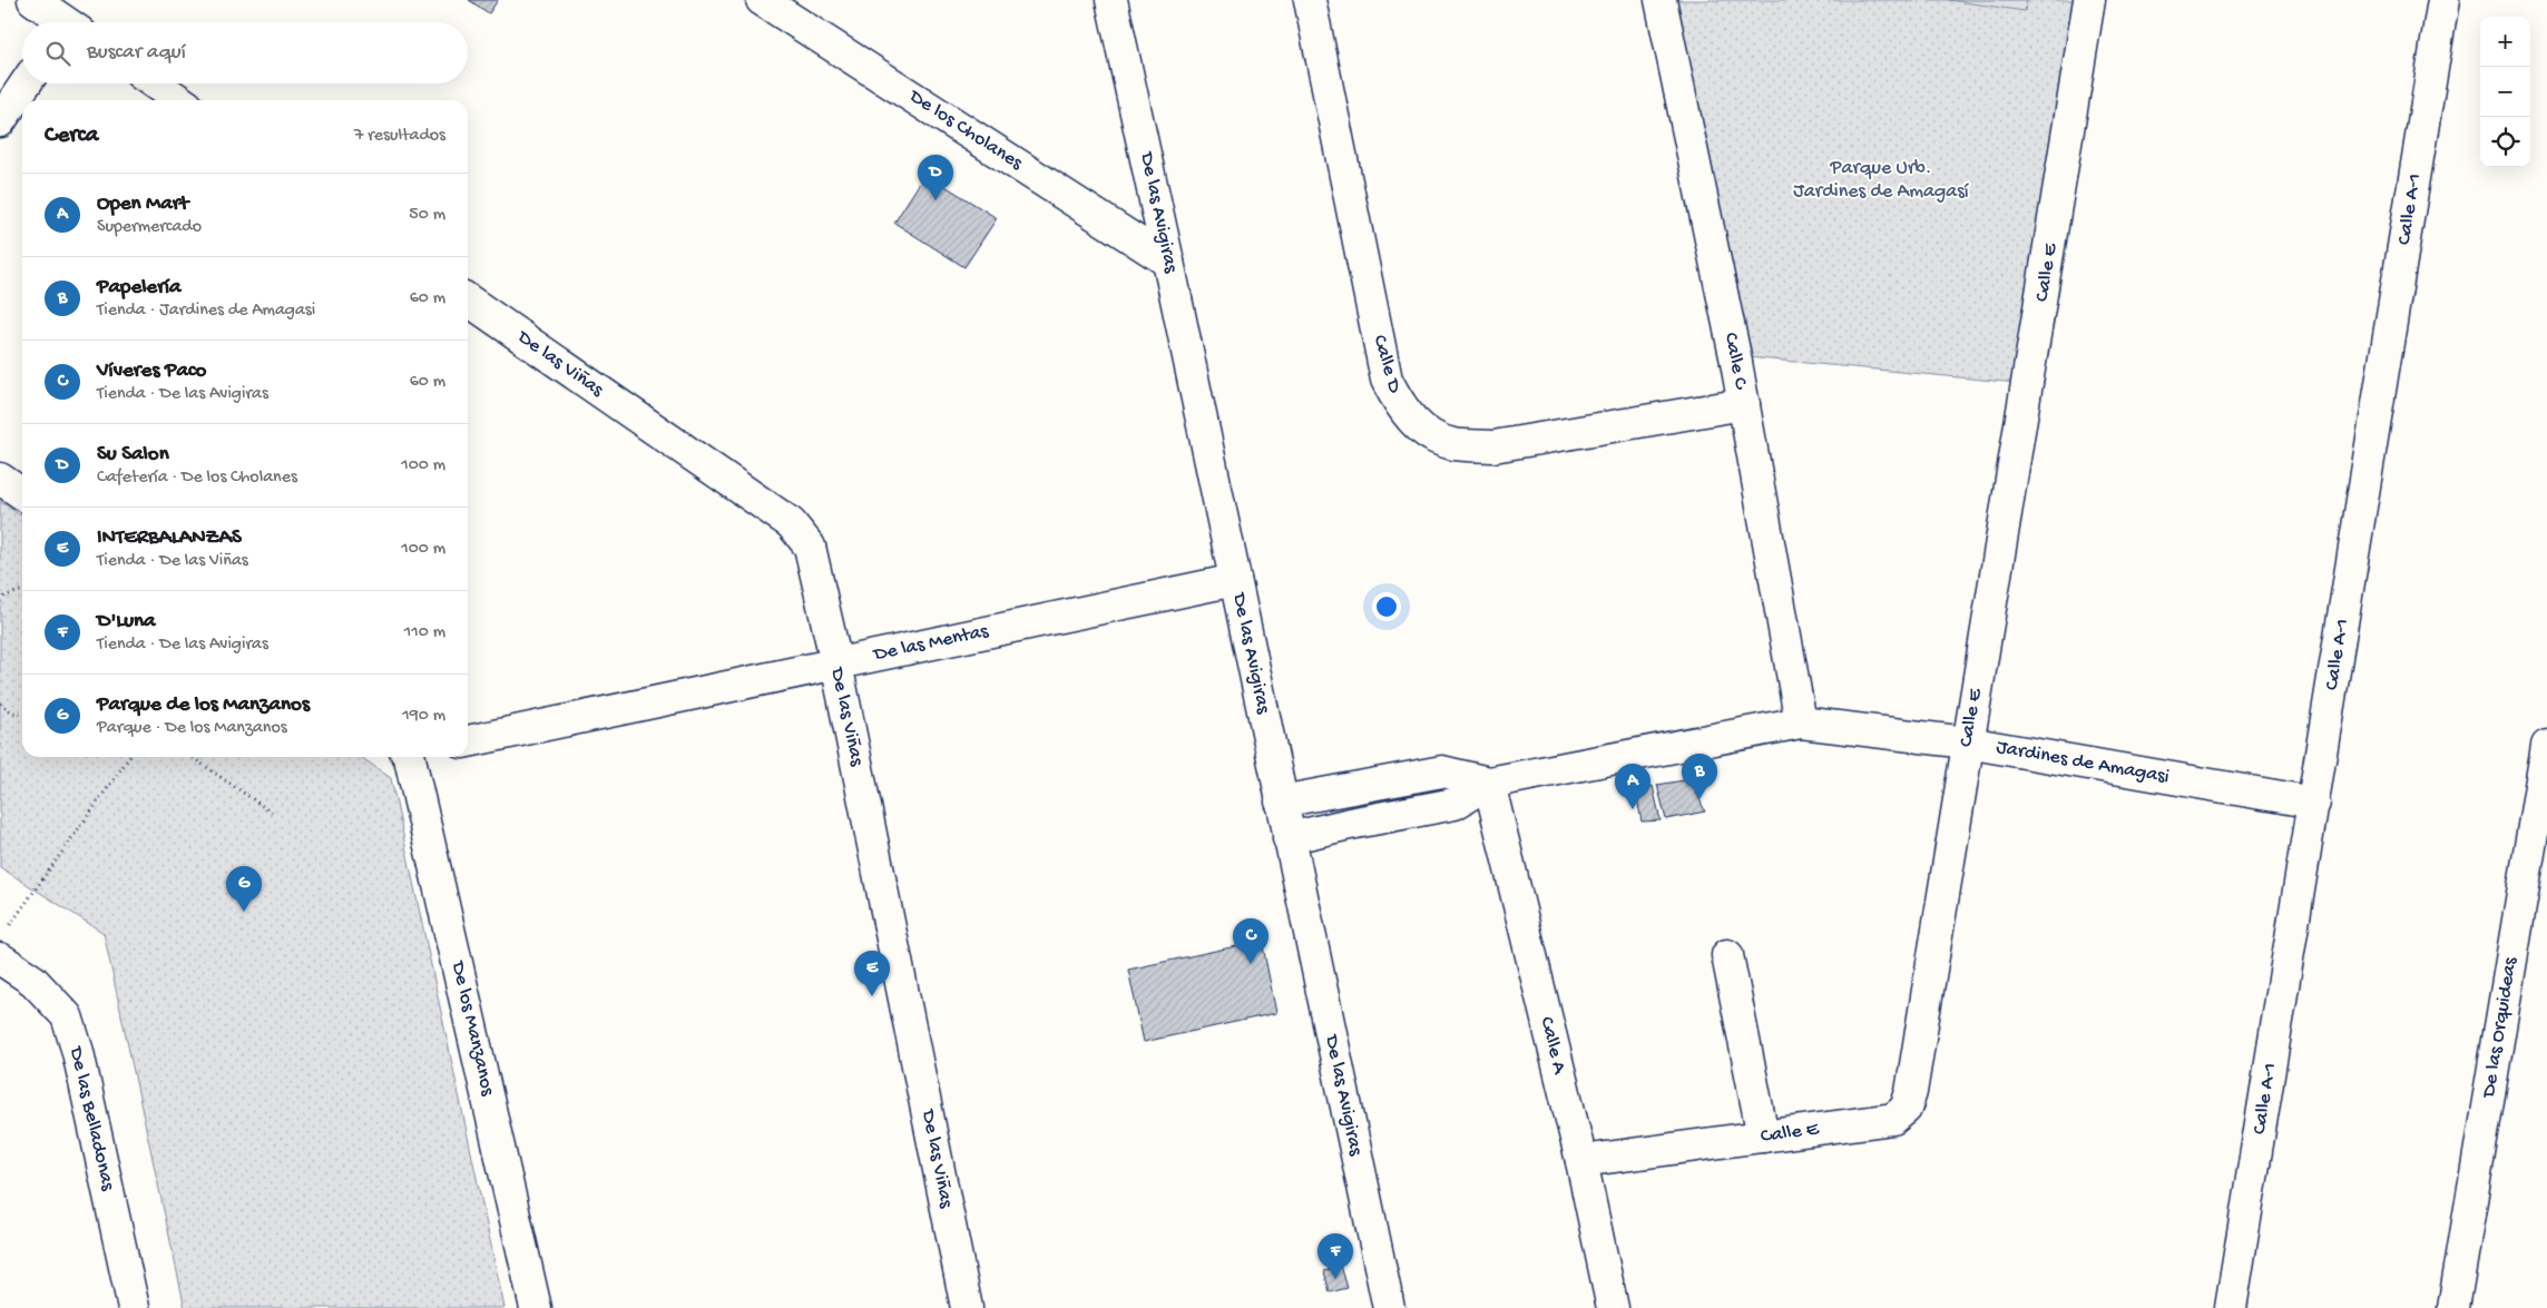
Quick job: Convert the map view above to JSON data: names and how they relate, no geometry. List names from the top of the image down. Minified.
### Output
{"streets":{"street":["De los Cholanes","Calle A-1","De las Avigiras","Calle E","Calle C","De las Viñas","Calle D","De las Mentas","Jardines de Amagasi","De las Orquideas","De los Manzanos","Calle A","De las Belladonas"]},"crossings":[["De los Cholanes","De las Avigiras"],["Calle A-1","Jardines de Amagasi"],["De las Avigiras","De las Mentas"],["De las Avigiras","Jardines de Amagasi"],["Calle E","Jardines de Amagasi"],["Calle E","Calle A"],["Calle C","Calle D"],["Calle C","Jardines de Amagasi"],["De las Viñas","De las Mentas"],["Jardines de Amagasi","Calle A"]],"parks":["Parque Urb. Jardines de Amagasí"],"page":{"map_buttons":["+","−"],"search":"Buscar aquí","heading":["Cerca","7 resultados"],"pins":["D","B","A","G","C","E","F"],"list":[{"mark":"A","name":"Open Mart","note":"Supermercado","value":"50 m"},{"mark":"B","name":"Papelería","note":"Tienda · Jardines de Amagasi","value":"60 m"},{"mark":"C","name":"Víveres Paco","note":"Tienda · De las Avigiras","value":"60 m"},{"mark":"D","name":"Su Salon","note":"Cafetería · De los Cholanes","value":"100 m"},{"mark":"E","name":"INTERBALANZAS","note":"Tienda · De las Viñas","value":"100 m"},{"mark":"F","name":"D'Luna","note":"Tienda · De las Avigiras","value":"110 m"},{"mark":"G","name":"Parque de los Manzanos","note":"Parque · De los Manzanos","value":"190 m"}]}}
